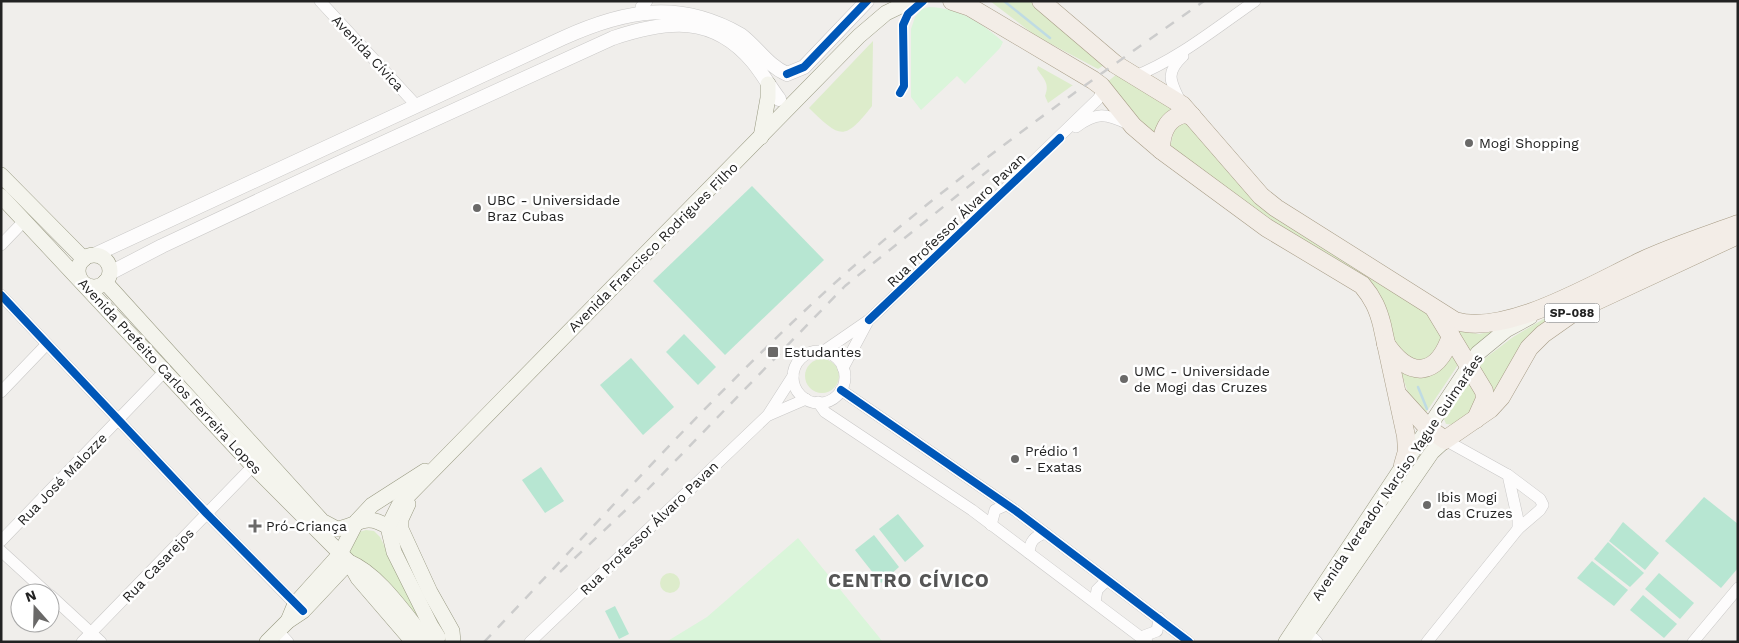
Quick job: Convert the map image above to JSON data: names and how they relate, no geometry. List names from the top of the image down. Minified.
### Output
{"streets":{"main road":["Avenida Francisco Rodrigues Filho","SP-088","Avenida Prefeito Carlos Ferreira Lopes","Avenida Vereador Narciso Yague Guimarães"],"street":["Avenida Cívica","Rua Professor Álvaro Pavan","Rua José Malozze","Rua Casarejos"]},"crossings":[["Avenida Francisco Rodrigues Filho","Avenida Prefeito Carlos Ferreira Lopes"],["Avenida Prefeito Carlos Ferreira Lopes","Rua José Malozze"],["Avenida Prefeito Carlos Ferreira Lopes","Rua Casarejos"]],"districts":["CENTRO CÍVICO"],"places":{"other":["Mogi Shopping","UBC - Universidade Braz Cubas","UMC - Universidade de Mogi das Cruzes","Prédio 1 - Exatas","Ibis Mogi das Cruzes"],"transit":["Estudantes"],"health":["Pró-Criança"]},"north":"top"}
